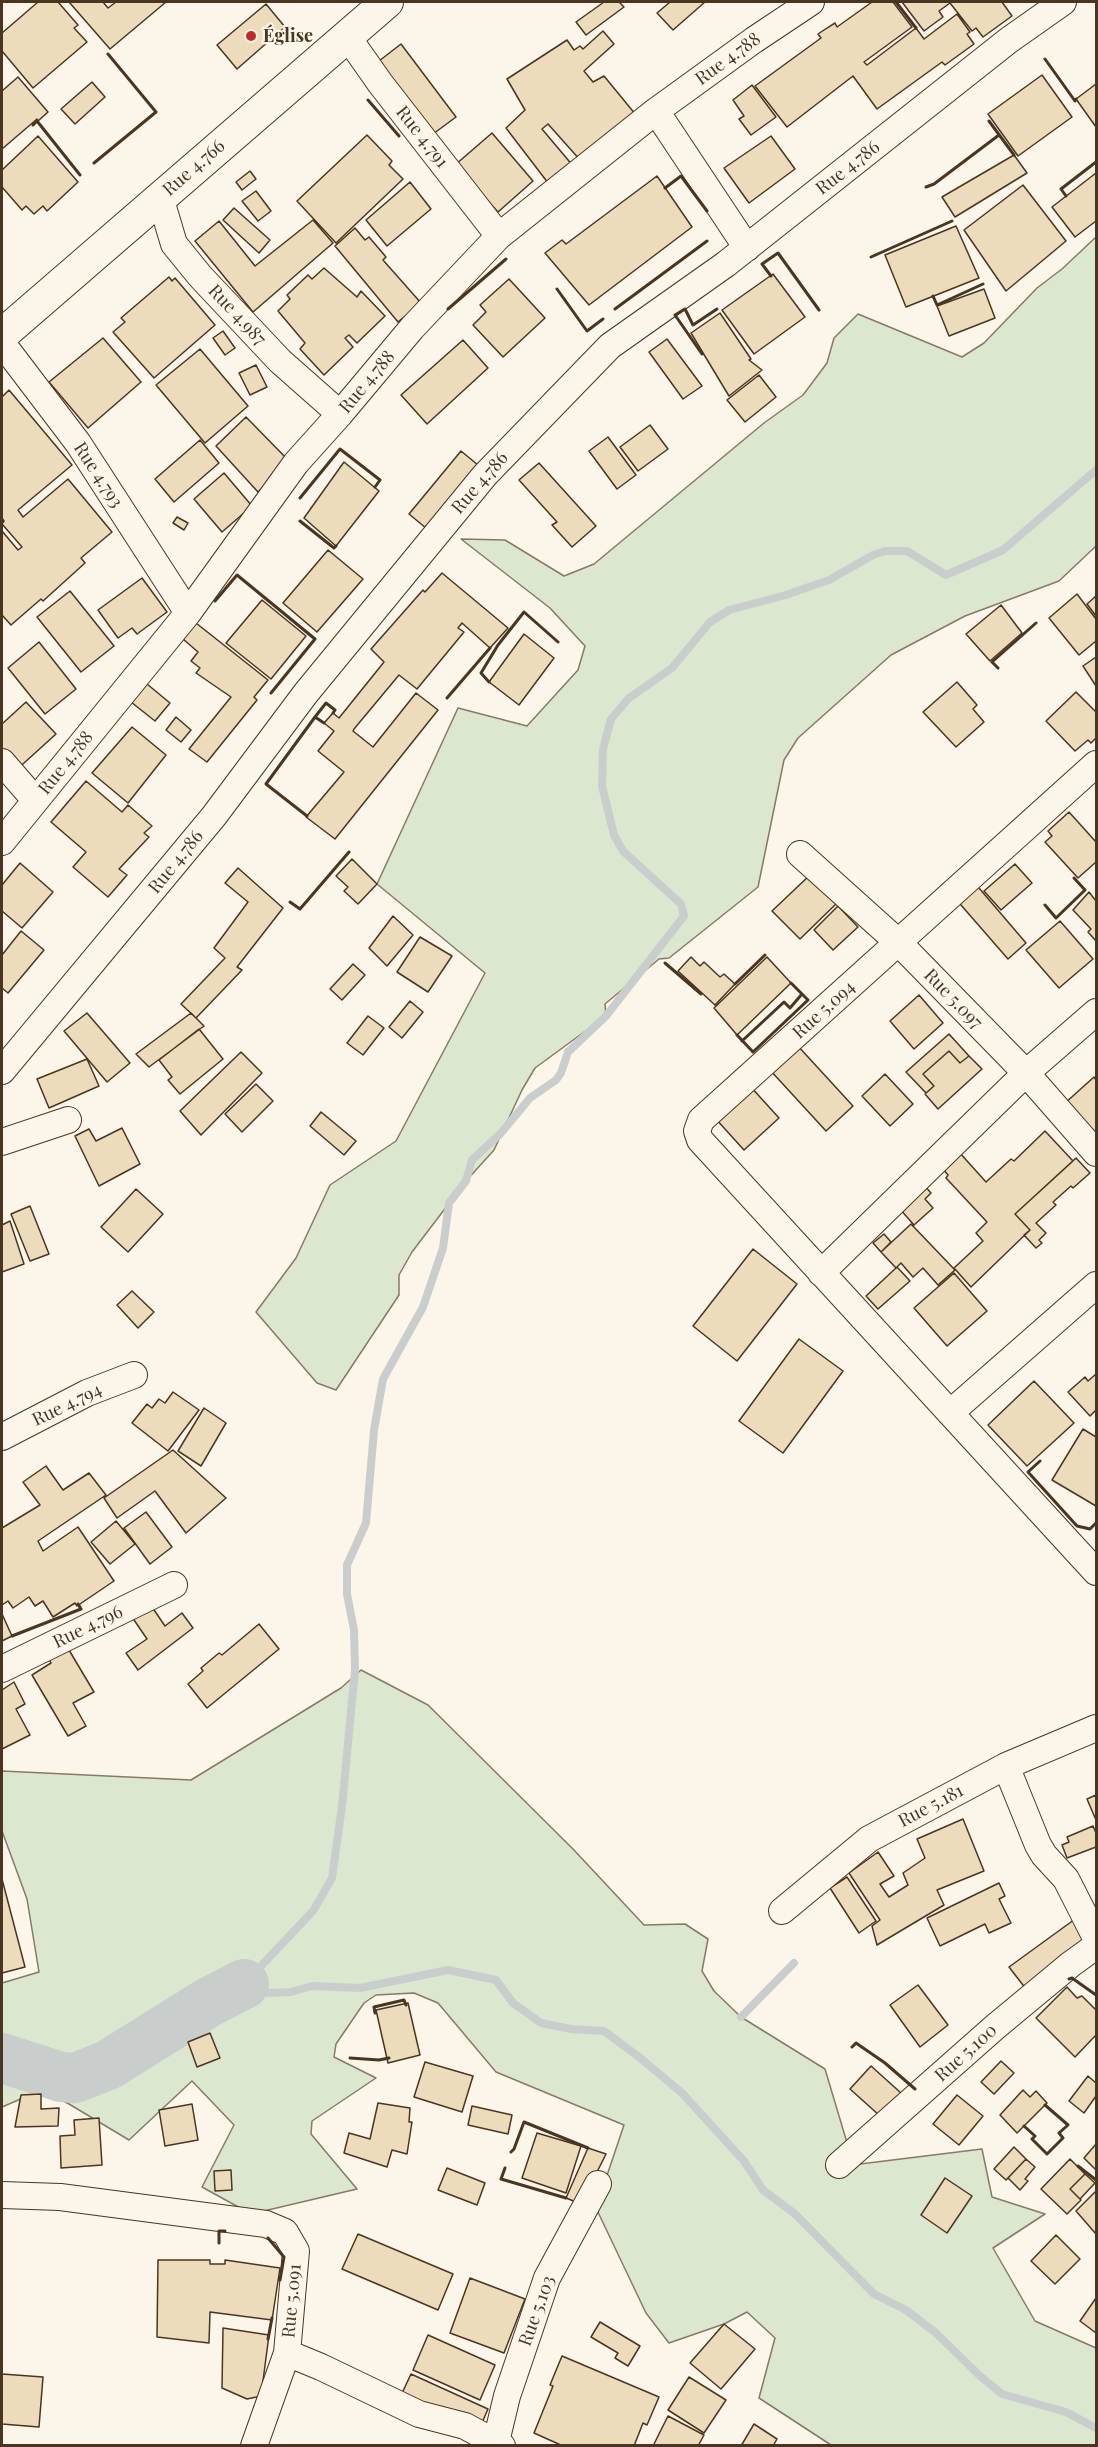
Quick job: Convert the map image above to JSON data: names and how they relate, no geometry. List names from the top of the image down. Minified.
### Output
{"streets":{"street":["Rue 4.788","Rue 4.791","Rue 4.766","Rue 4.786","Rue 4.987","Rue 4.793","Rue 5.097","Rue 5.094","Rue 4.794","Rue 4.796","Rue 5.181","Rue 5.100","Rue 5.091","Rue 5.103"]},"crossings":[["Rue 4.788","Rue 4.791"],["Rue 4.788","Rue 4.987"],["Rue 4.788","Rue 4.793"],["Rue 4.791","Rue 4.766"],["Rue 4.766","Rue 4.987"],["Rue 5.097","Rue 5.094"],["Rue 5.091","Rue 5.103"]],"places":["Église"]}
